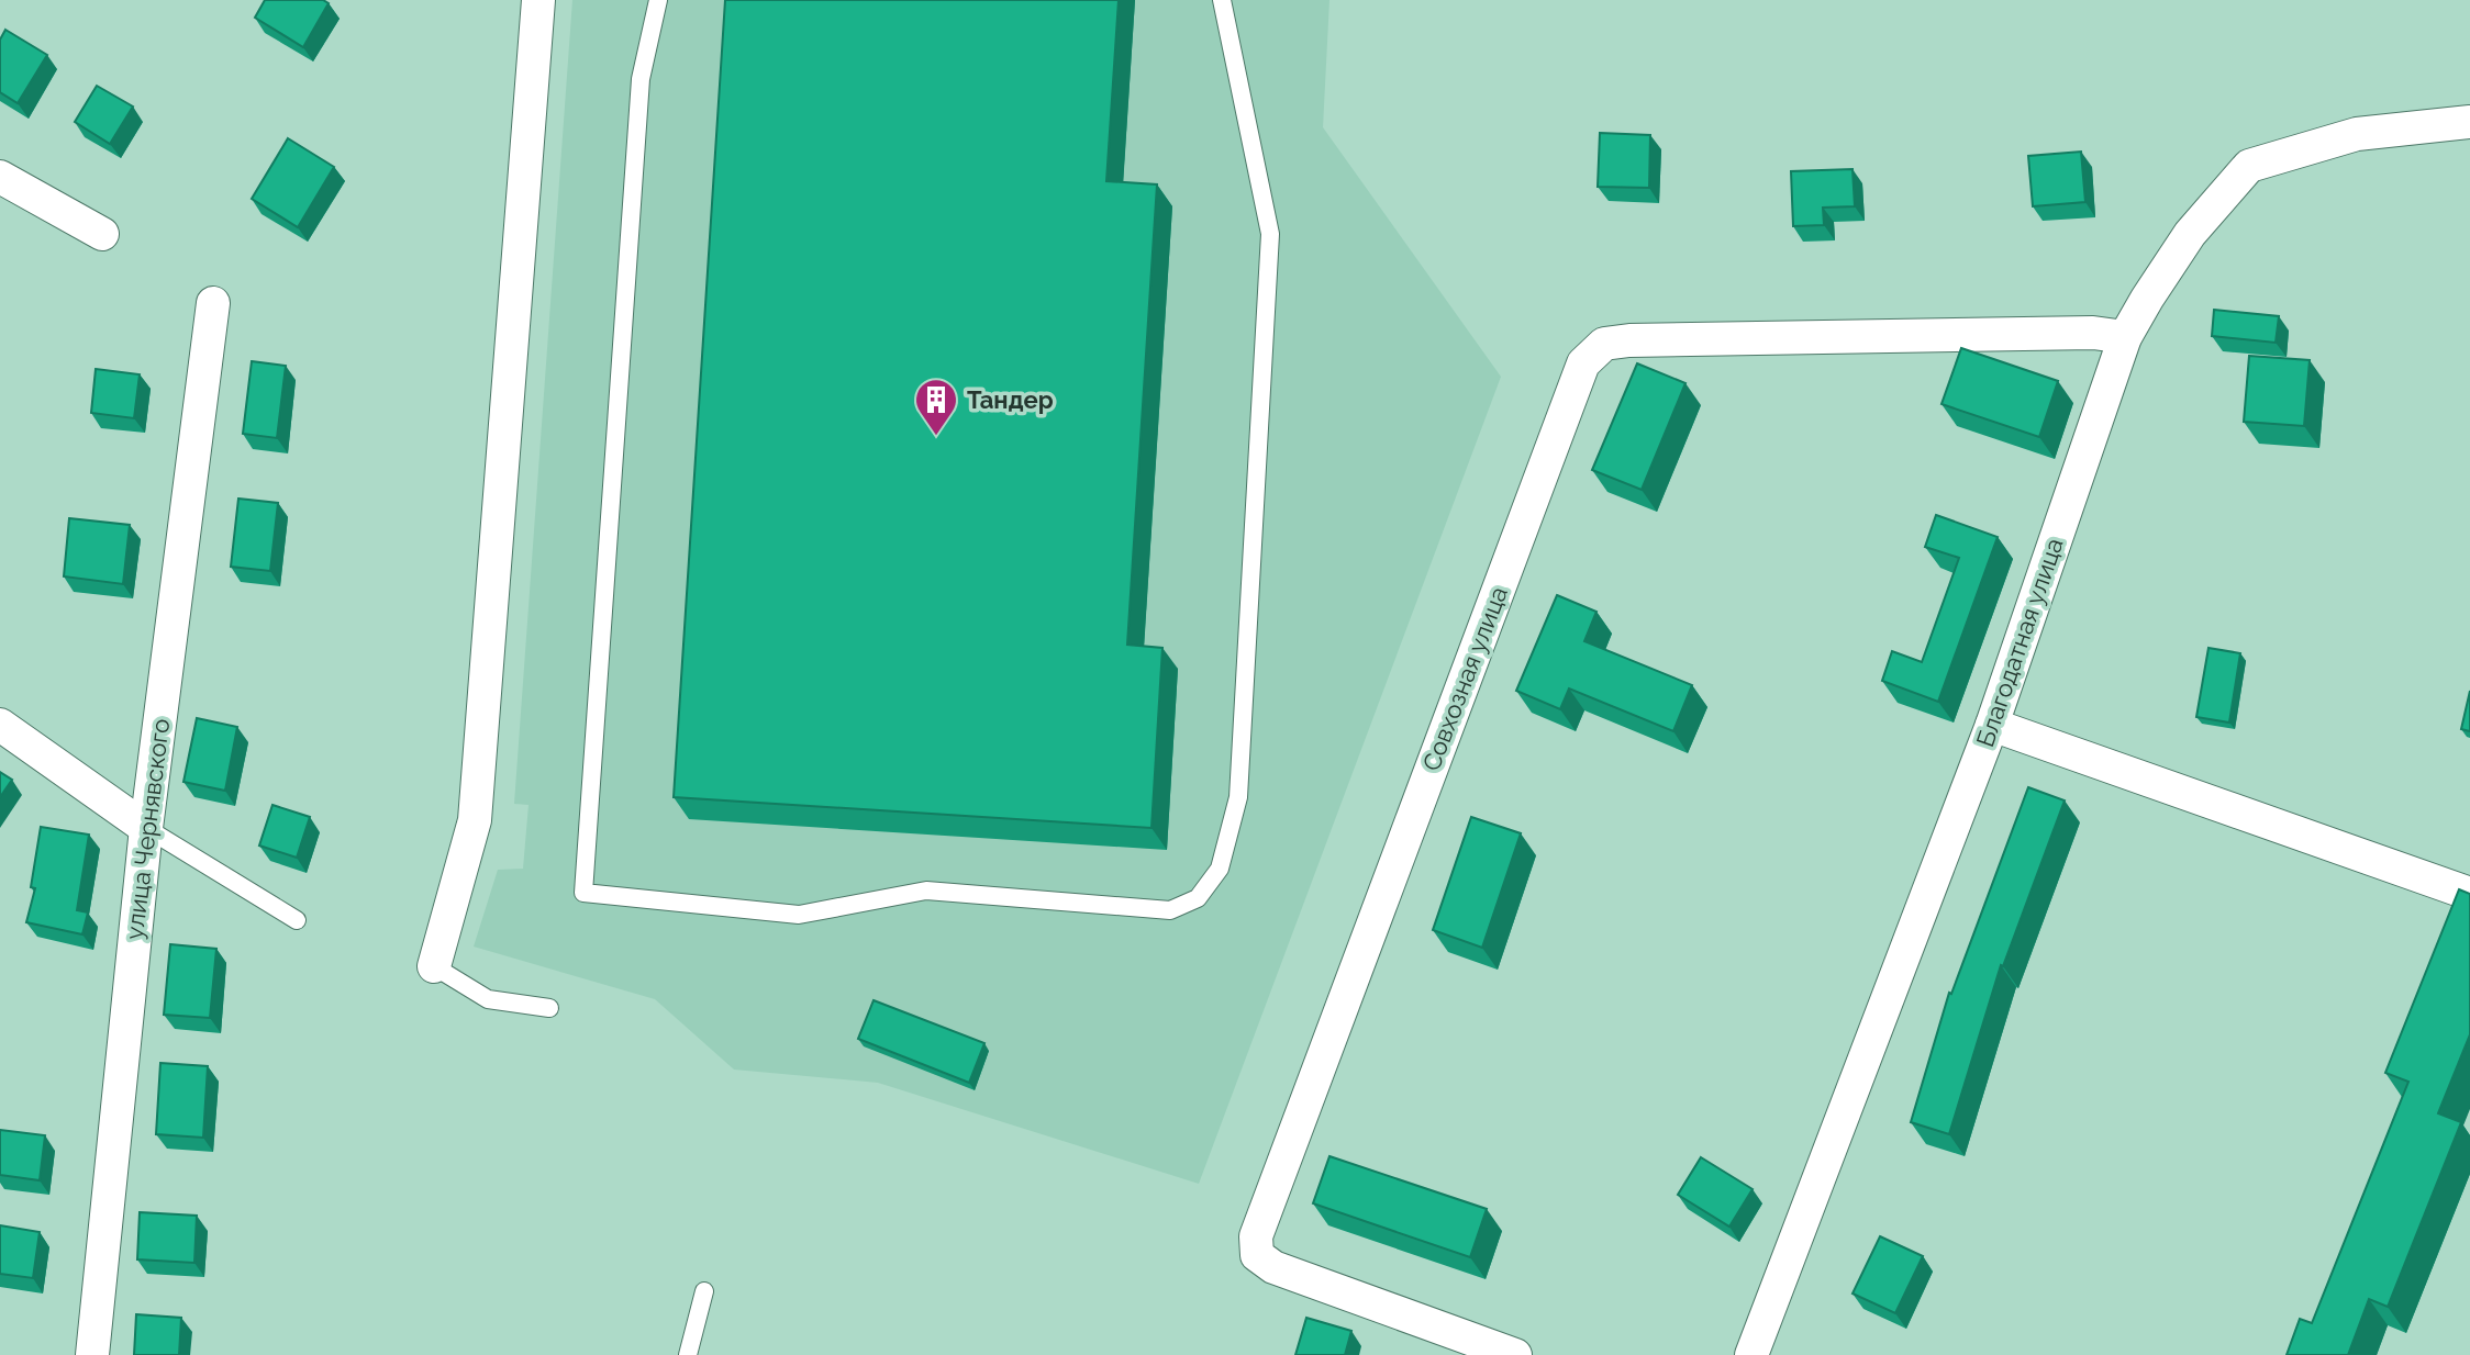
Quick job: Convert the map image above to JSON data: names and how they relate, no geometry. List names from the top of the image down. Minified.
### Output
{"streets":{"street":["Благодатная улица","Совхозная улица","улица Чернявского"]},"crossings":[["Благодатная улица","Совхозная улица"]],"places":{"building":["Тандер"]}}
